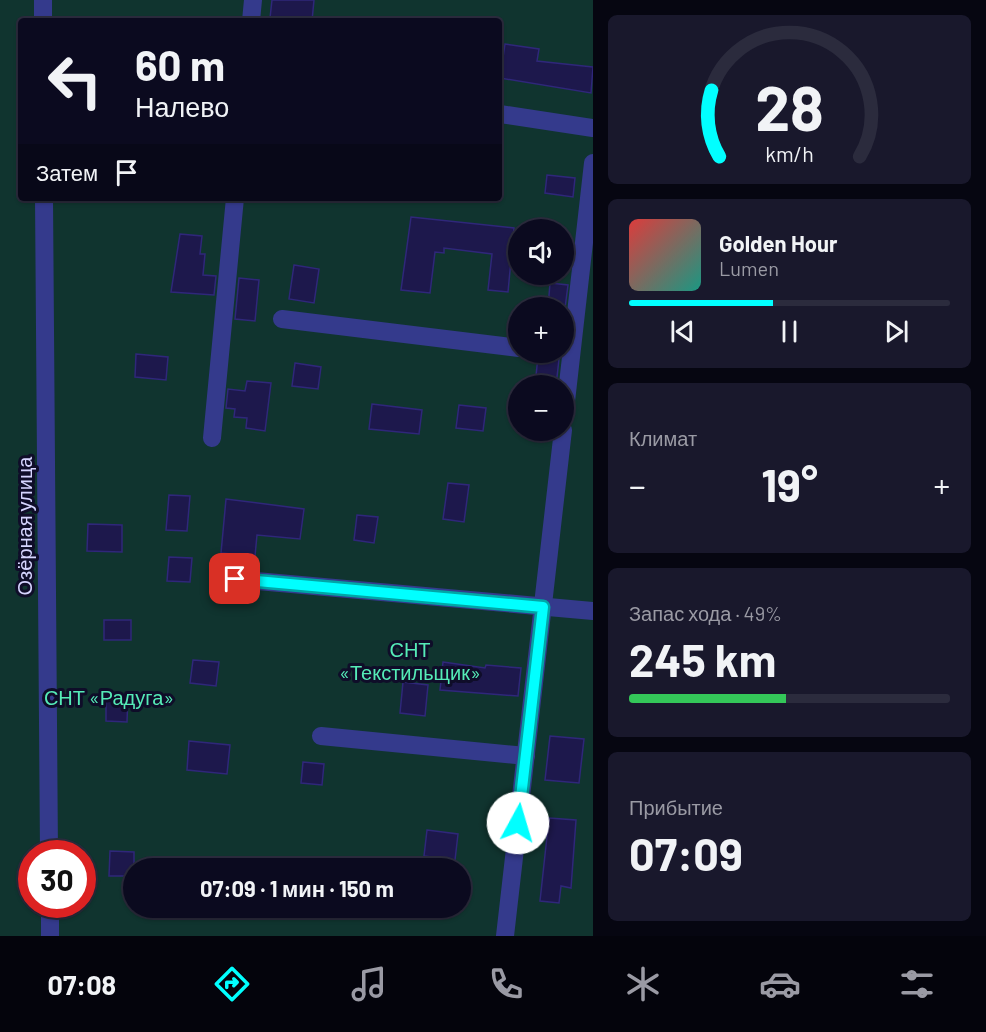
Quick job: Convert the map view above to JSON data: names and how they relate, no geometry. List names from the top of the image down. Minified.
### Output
{"streets":{"street":["Озёрная улица"]},"parks":["СНТ «Текстильщик»","СНТ «Радуга»"],"page":{"turn":["60 m","Налево"],"then":"Затем","map_buttons":["+","−"],"song":["Golden Hour","Lumen"],"tile":["Климат",["Запас хода · 49%","245 km"],["Прибытие","07:09"]],"heat":["−","19°","+"],"limit":"30","trip":"07:09 · 1 мин · 150 m","tabs":"07:08","gauge":["28","km/h"]}}
